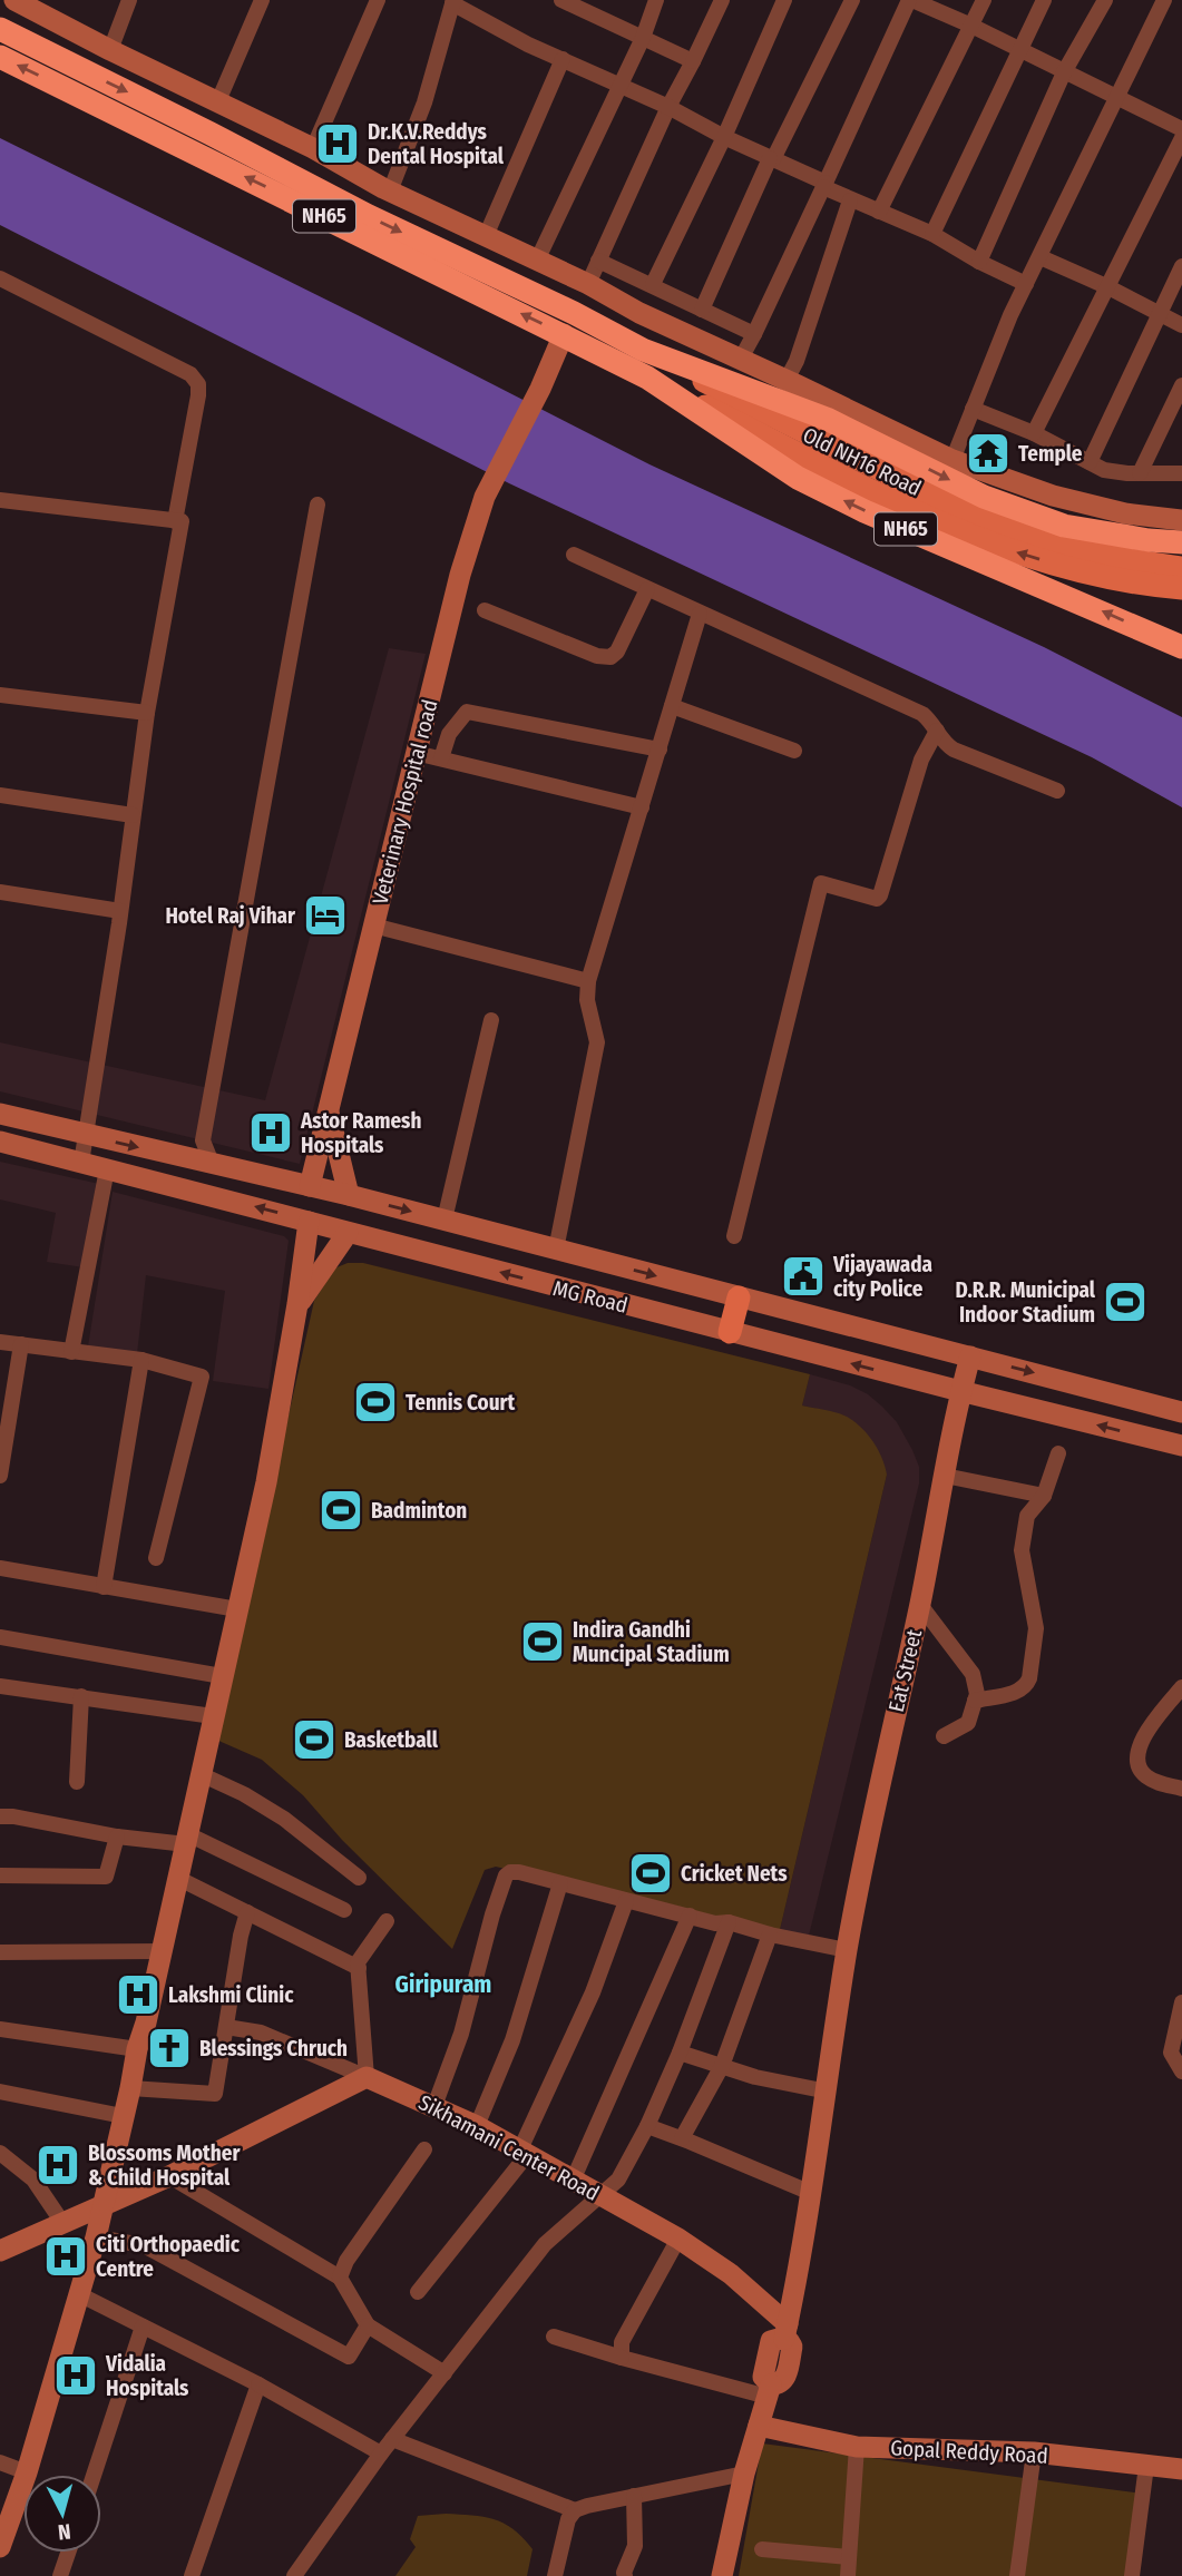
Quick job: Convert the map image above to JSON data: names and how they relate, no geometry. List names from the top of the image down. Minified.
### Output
{"streets":{"highway":["NH65"],"main road":["Old NH16 Road"],"street":["Veterinary Hospital road","MG Road","Eat Street","Sikhamani Center Road","Gopal Reddy Road"]},"crossings":[["NH65","Old NH16 Road"],["NH65","Veterinary Hospital road"],["Veterinary Hospital road","MG Road"],["MG Road","Eat Street"],["Eat Street","Sikhamani Center Road"]],"districts":["Giripuram"],"places":{"hospital":["Dr.K.V.Reddys Dental Hospital","Astor Ramesh Hospitals","Lakshmi Clinic","Blossoms Mother & Child Hospital","Citi Orthopaedic Centre","Vidalia Hospitals"],"temple":["Temple"],"hotel":["Hotel Raj Vihar"],"public building":["Vijayawada city Police"],"sports":["D.R.R. Municipal Indoor Stadium","Tennis Court","Badminton","Indira Gandhi Muncipal Stadium","Basketball","Cricket Nets"],"church":["Blessings Chruch"]},"north":"bottom"}
